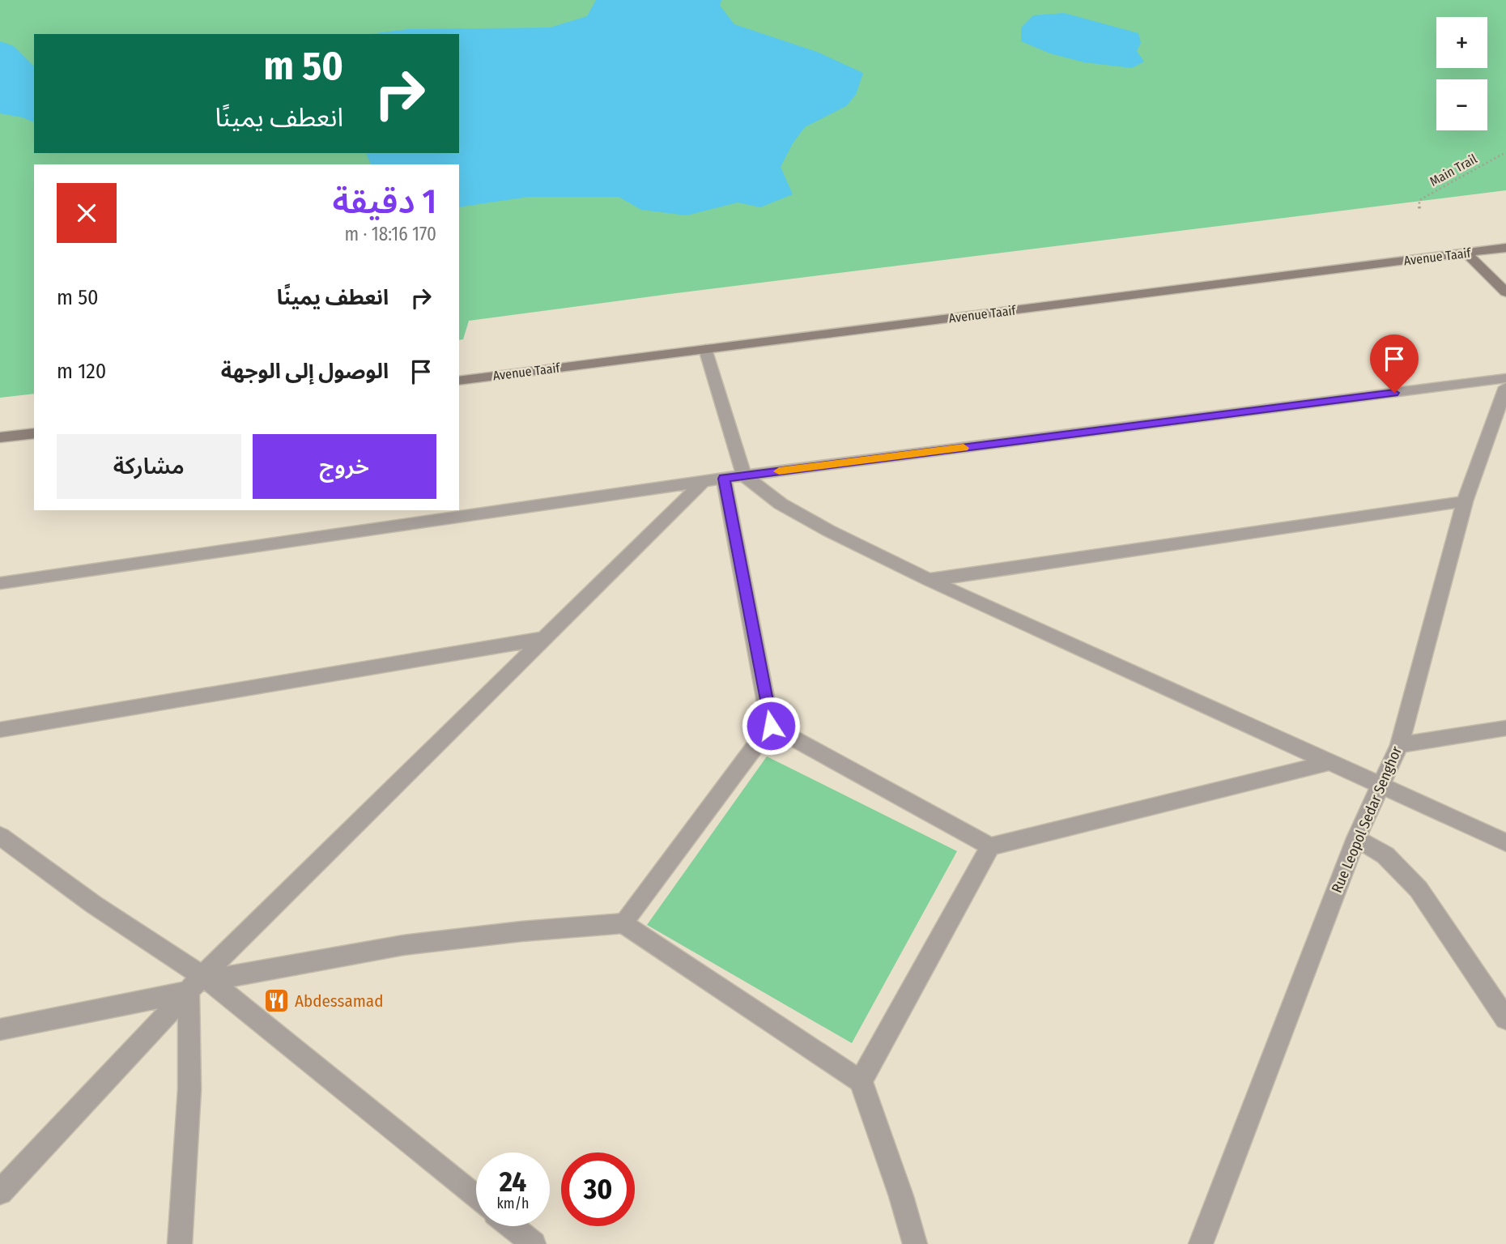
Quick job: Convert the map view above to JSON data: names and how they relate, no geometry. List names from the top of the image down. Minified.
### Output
{"streets":{"street":["Avenue Taaif","Rue Leopol Sedar Senghor"],"path":["Main Trail"]},"places":{"restaurant":["Abdessamad"]},"page":{"map_buttons":["+","−"],"turn":["50 m","انعطف يمينًا"],"heading":["1 دقيقة","170 m · 18:16"],"list":[{"name":"انعطف يمينًا","value":"50 m"},{"name":"الوصول إلى الوجهة","value":"120 m"}],"buttons":["خروج","مشاركة"],"speed":"24 km/h","limit":"30"}}
